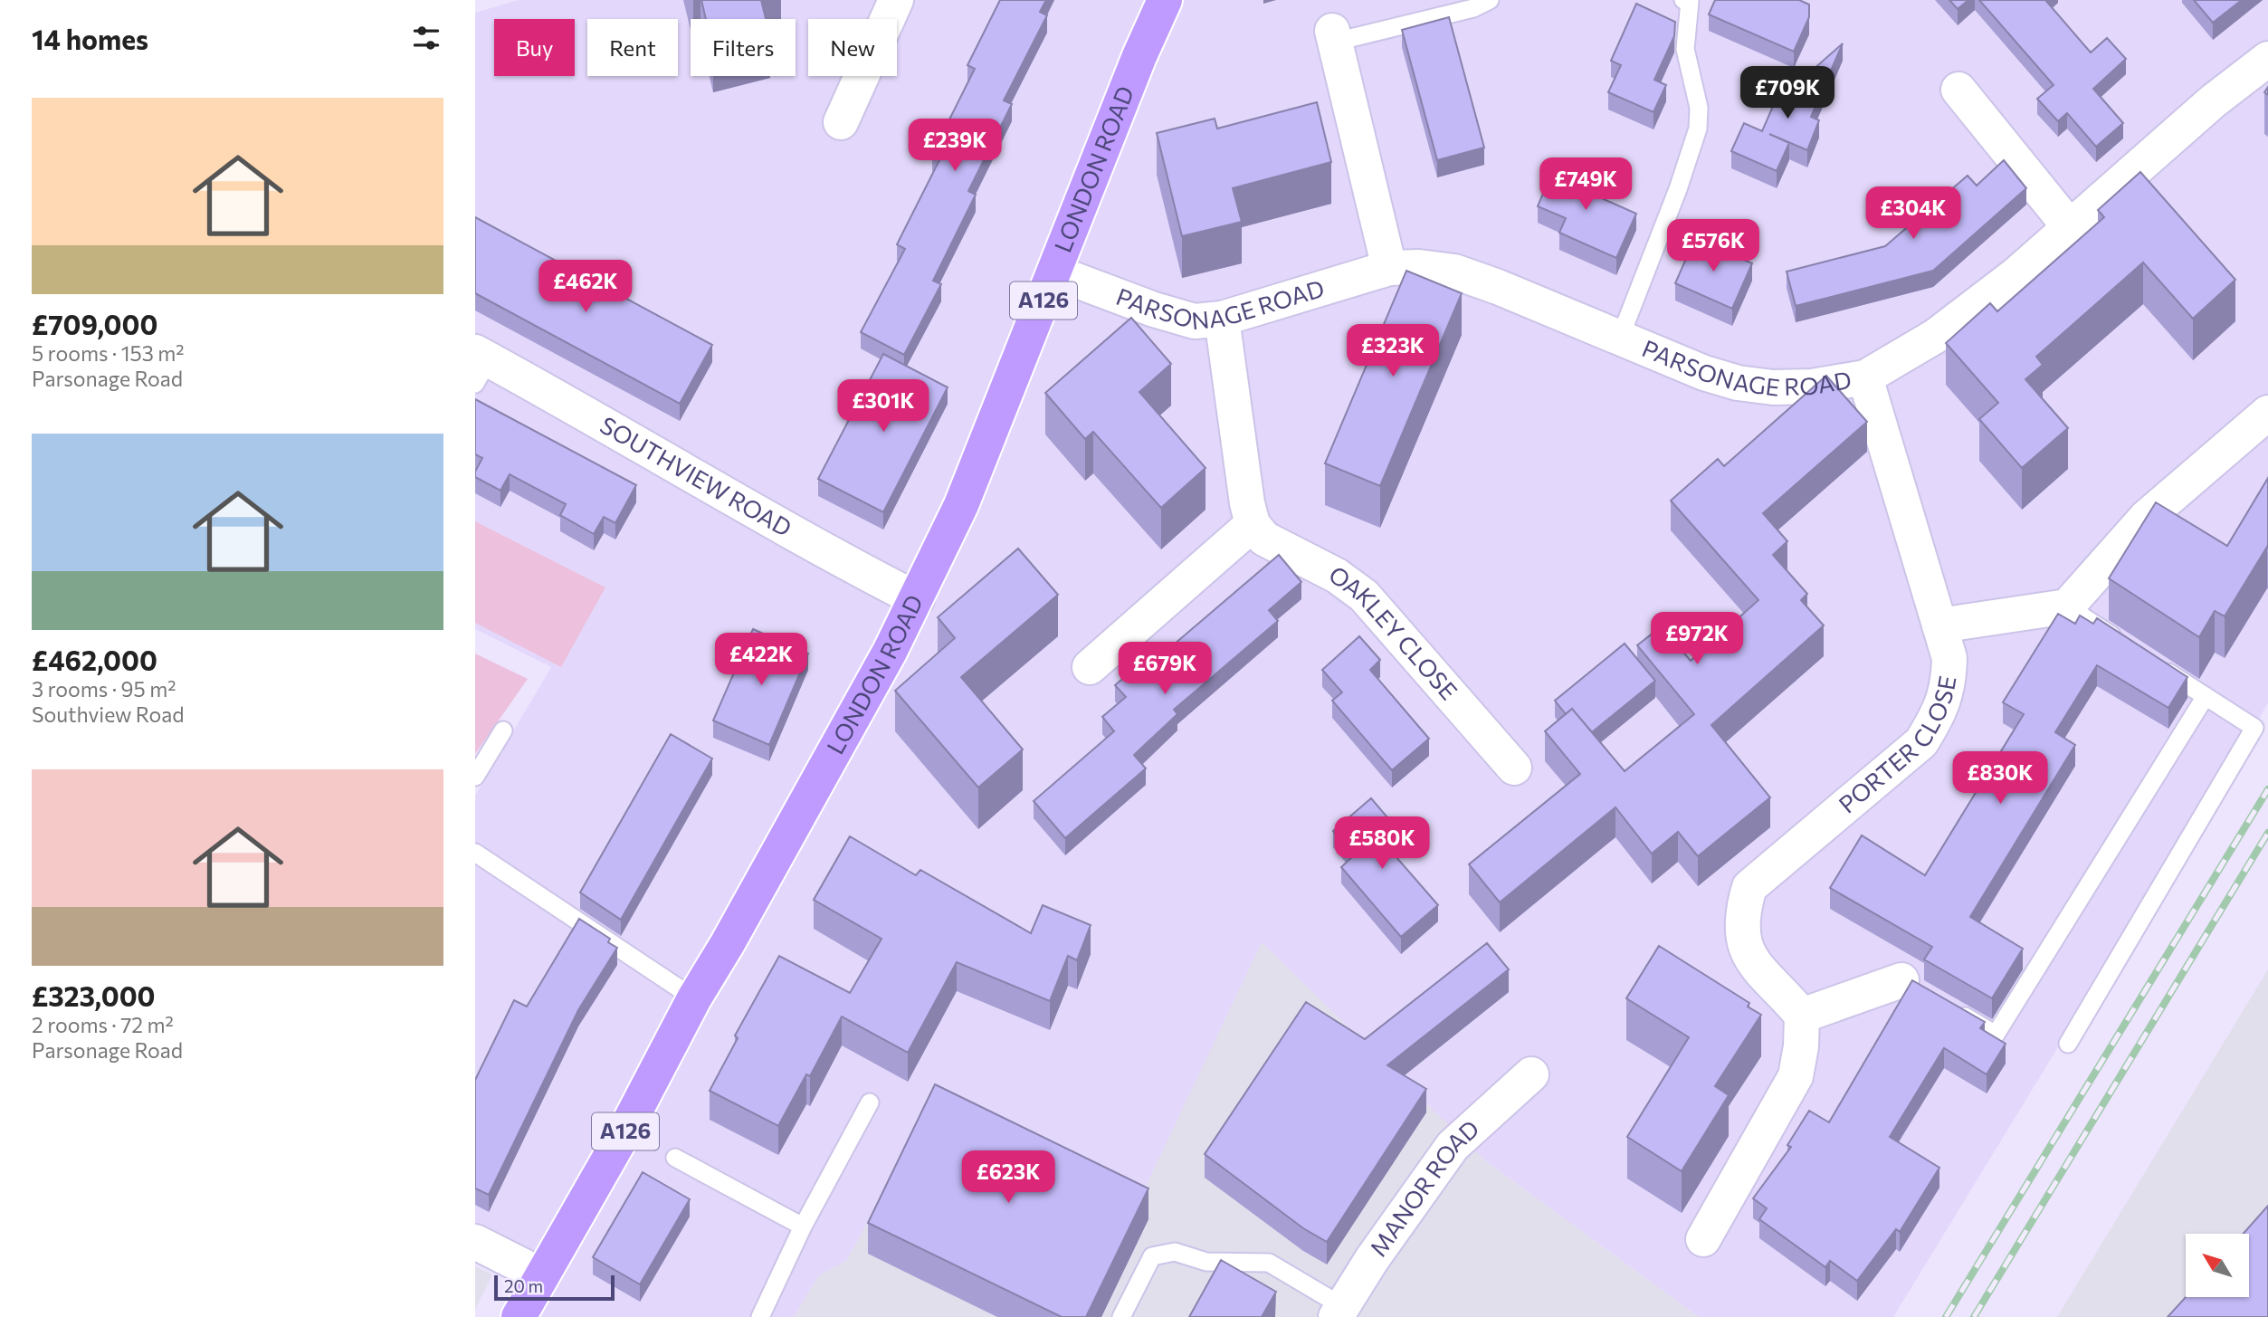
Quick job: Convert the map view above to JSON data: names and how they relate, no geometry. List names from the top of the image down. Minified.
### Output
{"streets":{"main road":["LONDON ROAD","A126"],"street":["PARSONAGE ROAD","SOUTHVIEW ROAD","OAKLEY CLOSE","PORTER CLOSE","MANOR ROAD"]},"crossings":[["LONDON ROAD","PARSONAGE ROAD"],["LONDON ROAD","SOUTHVIEW ROAD"],["PARSONAGE ROAD","PORTER CLOSE"]],"scale_bar":"20 m","north":"top left","page":{"heading":"14 homes","chip":["Buy","Rent","Filters","New"],"price":["£709K","£239K","£749K","£304K","£576K","£462K","£323K","£301K","£972K","£422K","£679K","£830K","£580K","£623K"],"list":[{"name":"£709,000","note":"5 rooms · 153 m² · Parsonage Road"},{"name":"£462,000","note":"3 rooms · 95 m² · Southview Road"},{"name":"£323,000","note":"2 rooms · 72 m² · Parsonage Road"}],"scale":"20 m"}}
